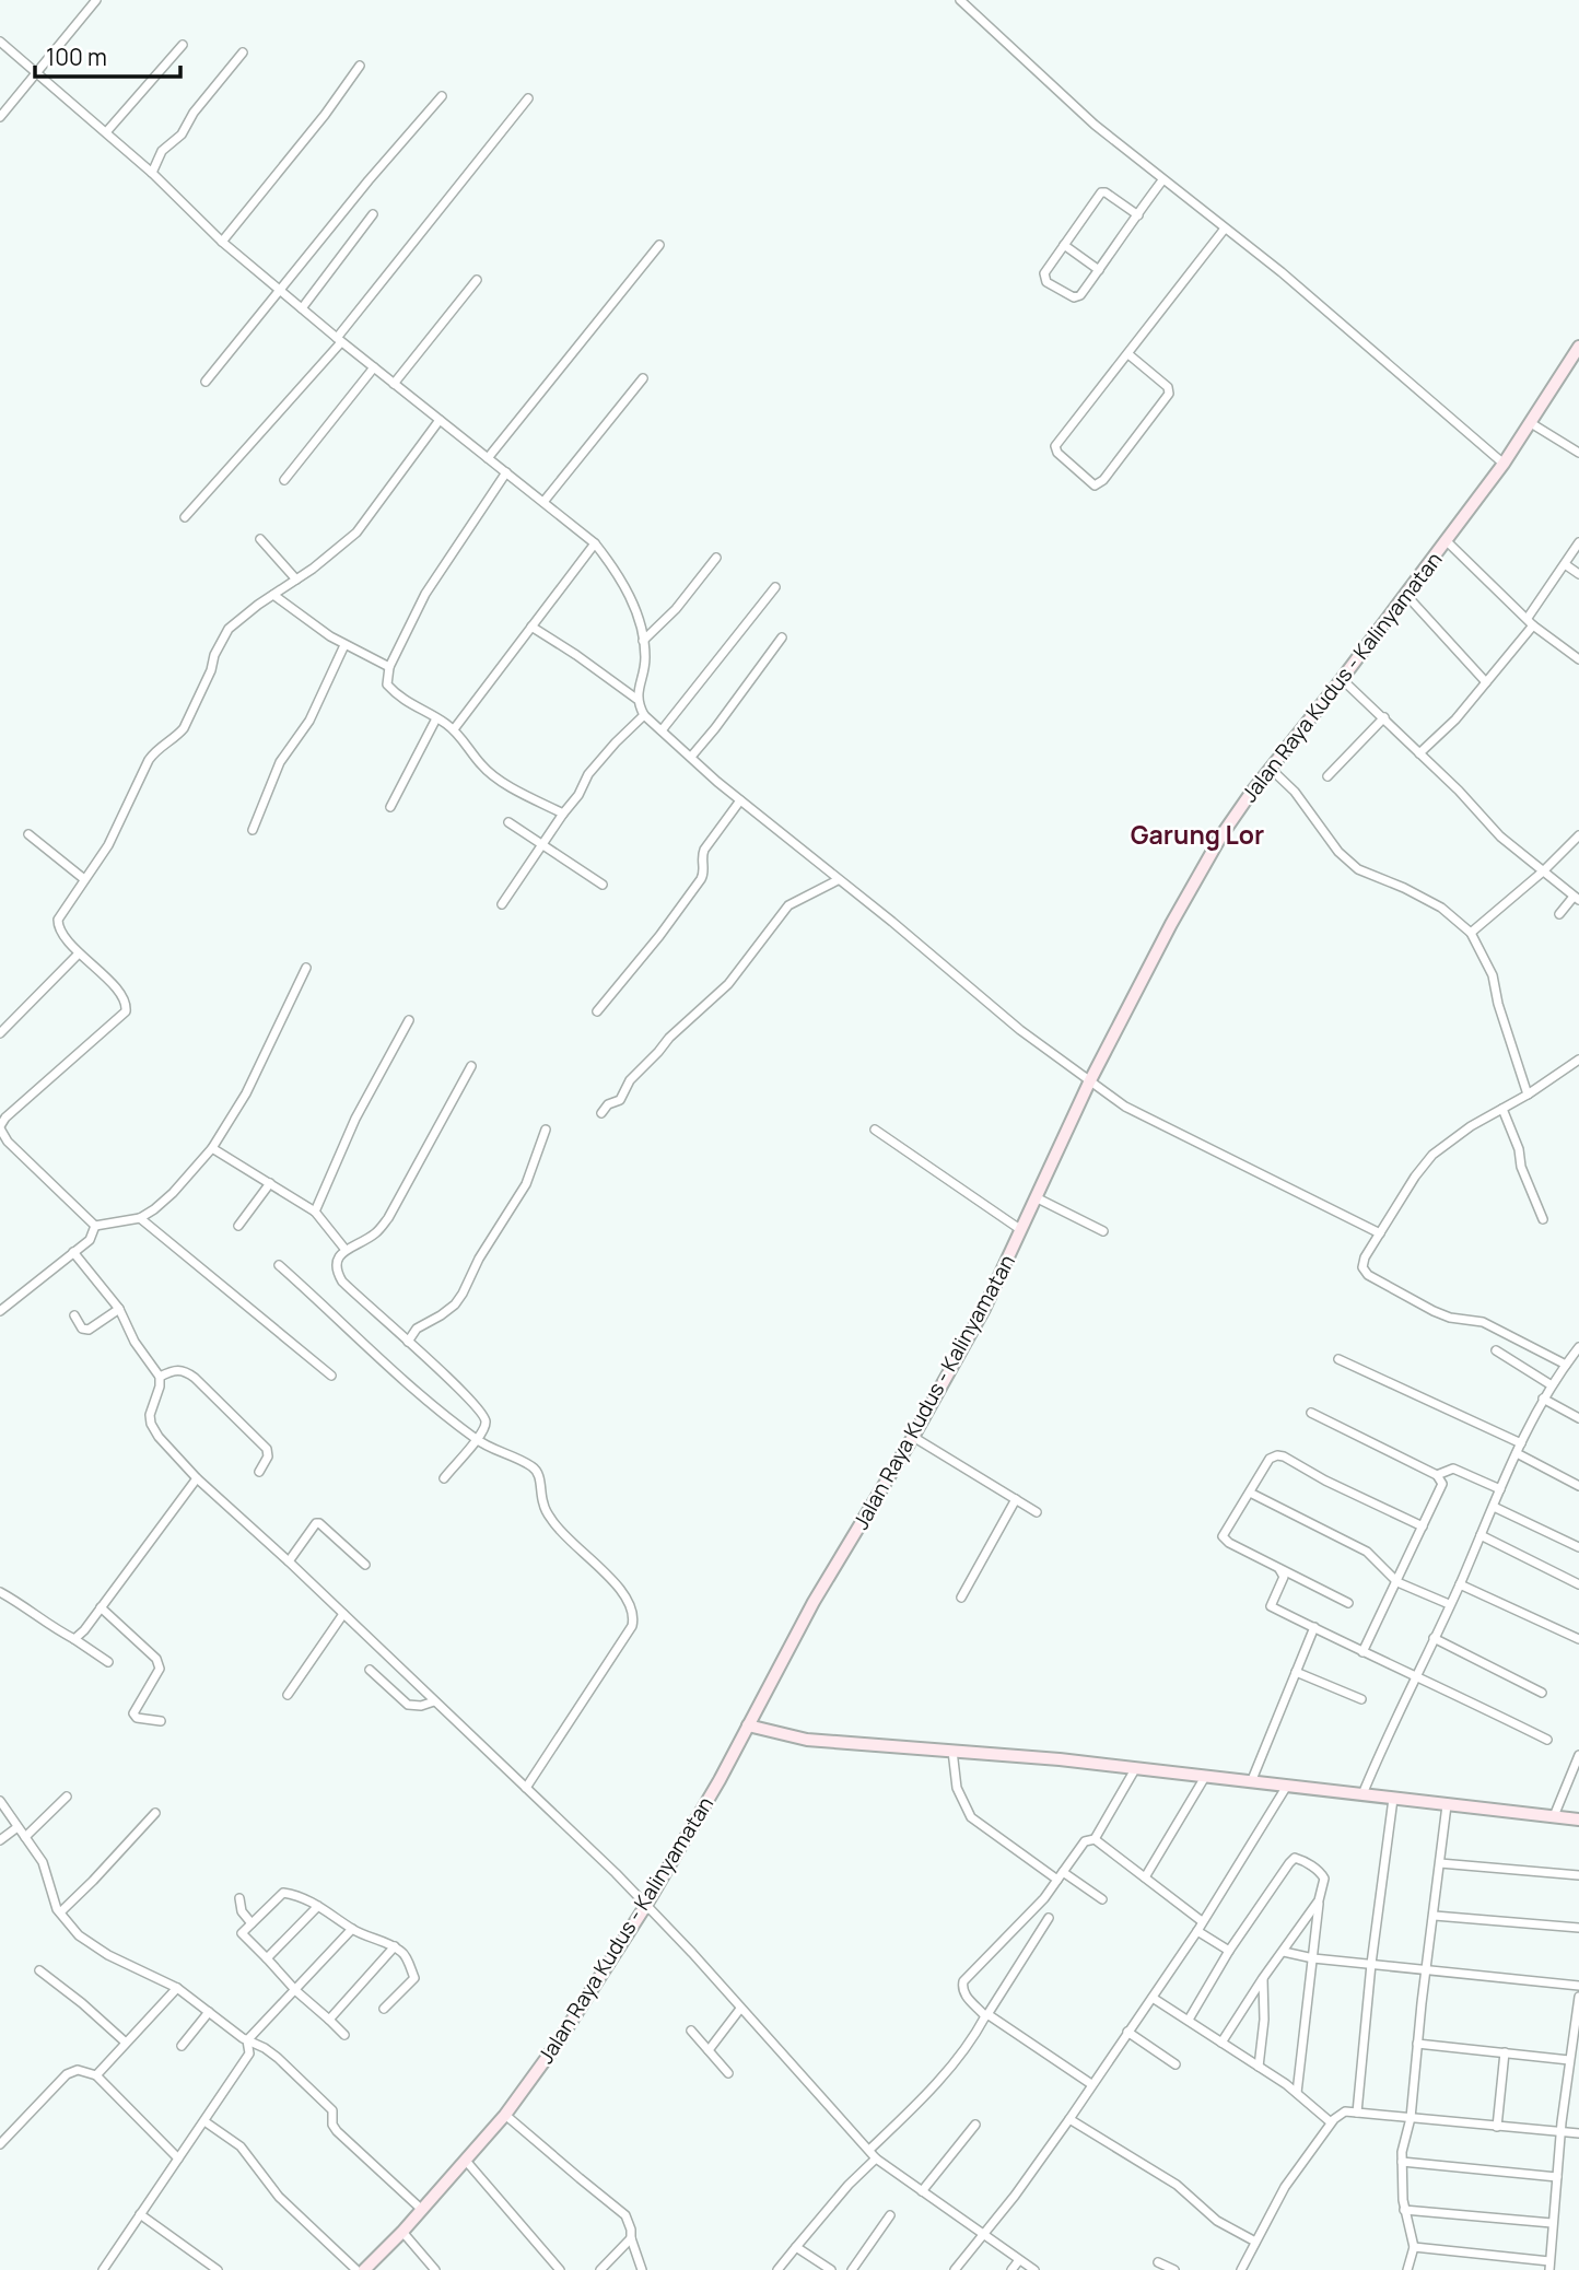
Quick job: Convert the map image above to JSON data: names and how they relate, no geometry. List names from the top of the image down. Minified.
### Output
{"streets":{"main road":["Jalan Raya Kudus - Kalinyamatan"]},"districts":["Garung Lor"],"scale_bar":"100 m"}
